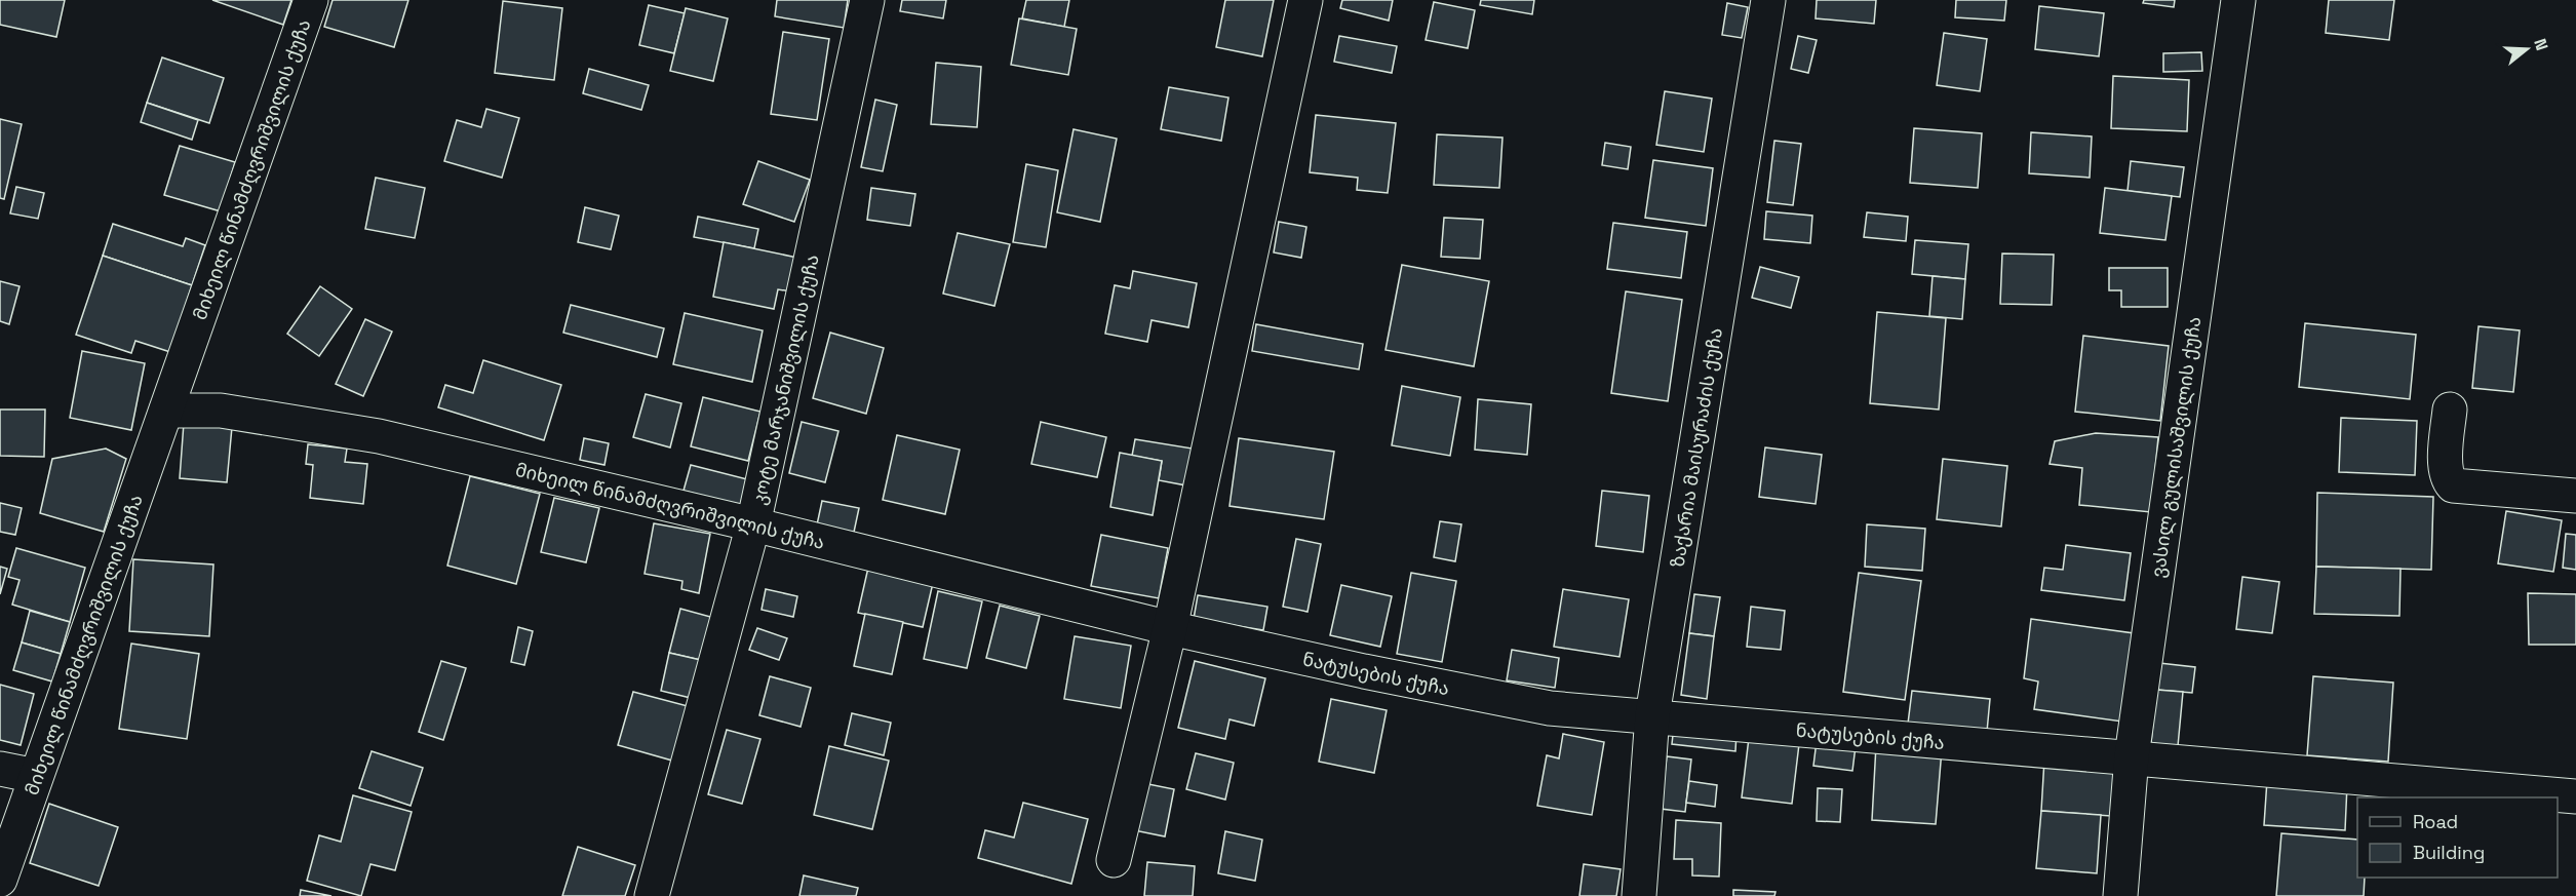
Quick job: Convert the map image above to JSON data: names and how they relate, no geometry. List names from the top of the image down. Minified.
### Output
{"streets":{"street":["მიხეილ წინამძღვრიშვილის ქუჩა","კოტე მარჯანიშვილის ქუჩა","ზაქარია მაისურაძის ქუჩა","ვასილ გულისაშვილის ქუჩა","ნატუსების ქუჩა"]},"crossings":[["მიხეილ წინამძღვრიშვილის ქუჩა","კოტე მარჯანიშვილის ქუჩა"],["მიხეილ წინამძღვრიშვილის ქუჩა","ნატუსების ქუჩა"],["ზაქარია მაისურაძის ქუჩა","ნატუსების ქუჩა"],["ვასილ გულისაშვილის ქუჩა","ნატუსების ქუჩა"]],"legend":["Road","Building"],"north":"right"}
